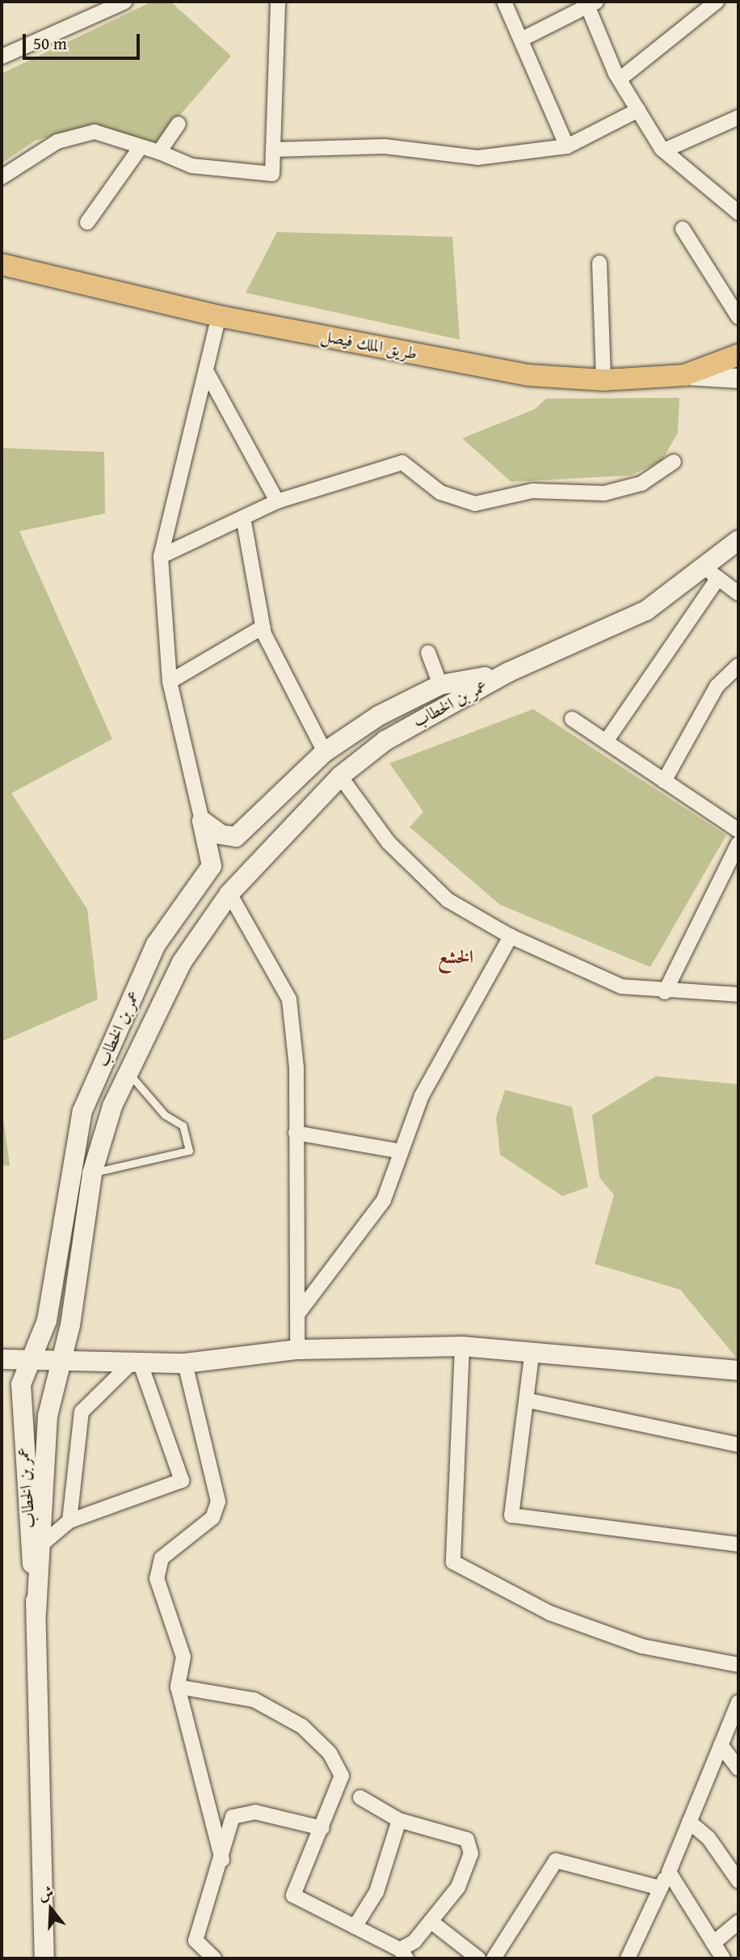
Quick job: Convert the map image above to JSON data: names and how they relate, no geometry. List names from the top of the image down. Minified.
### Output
{"streets":{"main road":["طريق الملك فيصل"],"street":["عمر بن الخطاب"]},"districts":["الخشع"],"scale_bar":"50 m","north":"top"}
